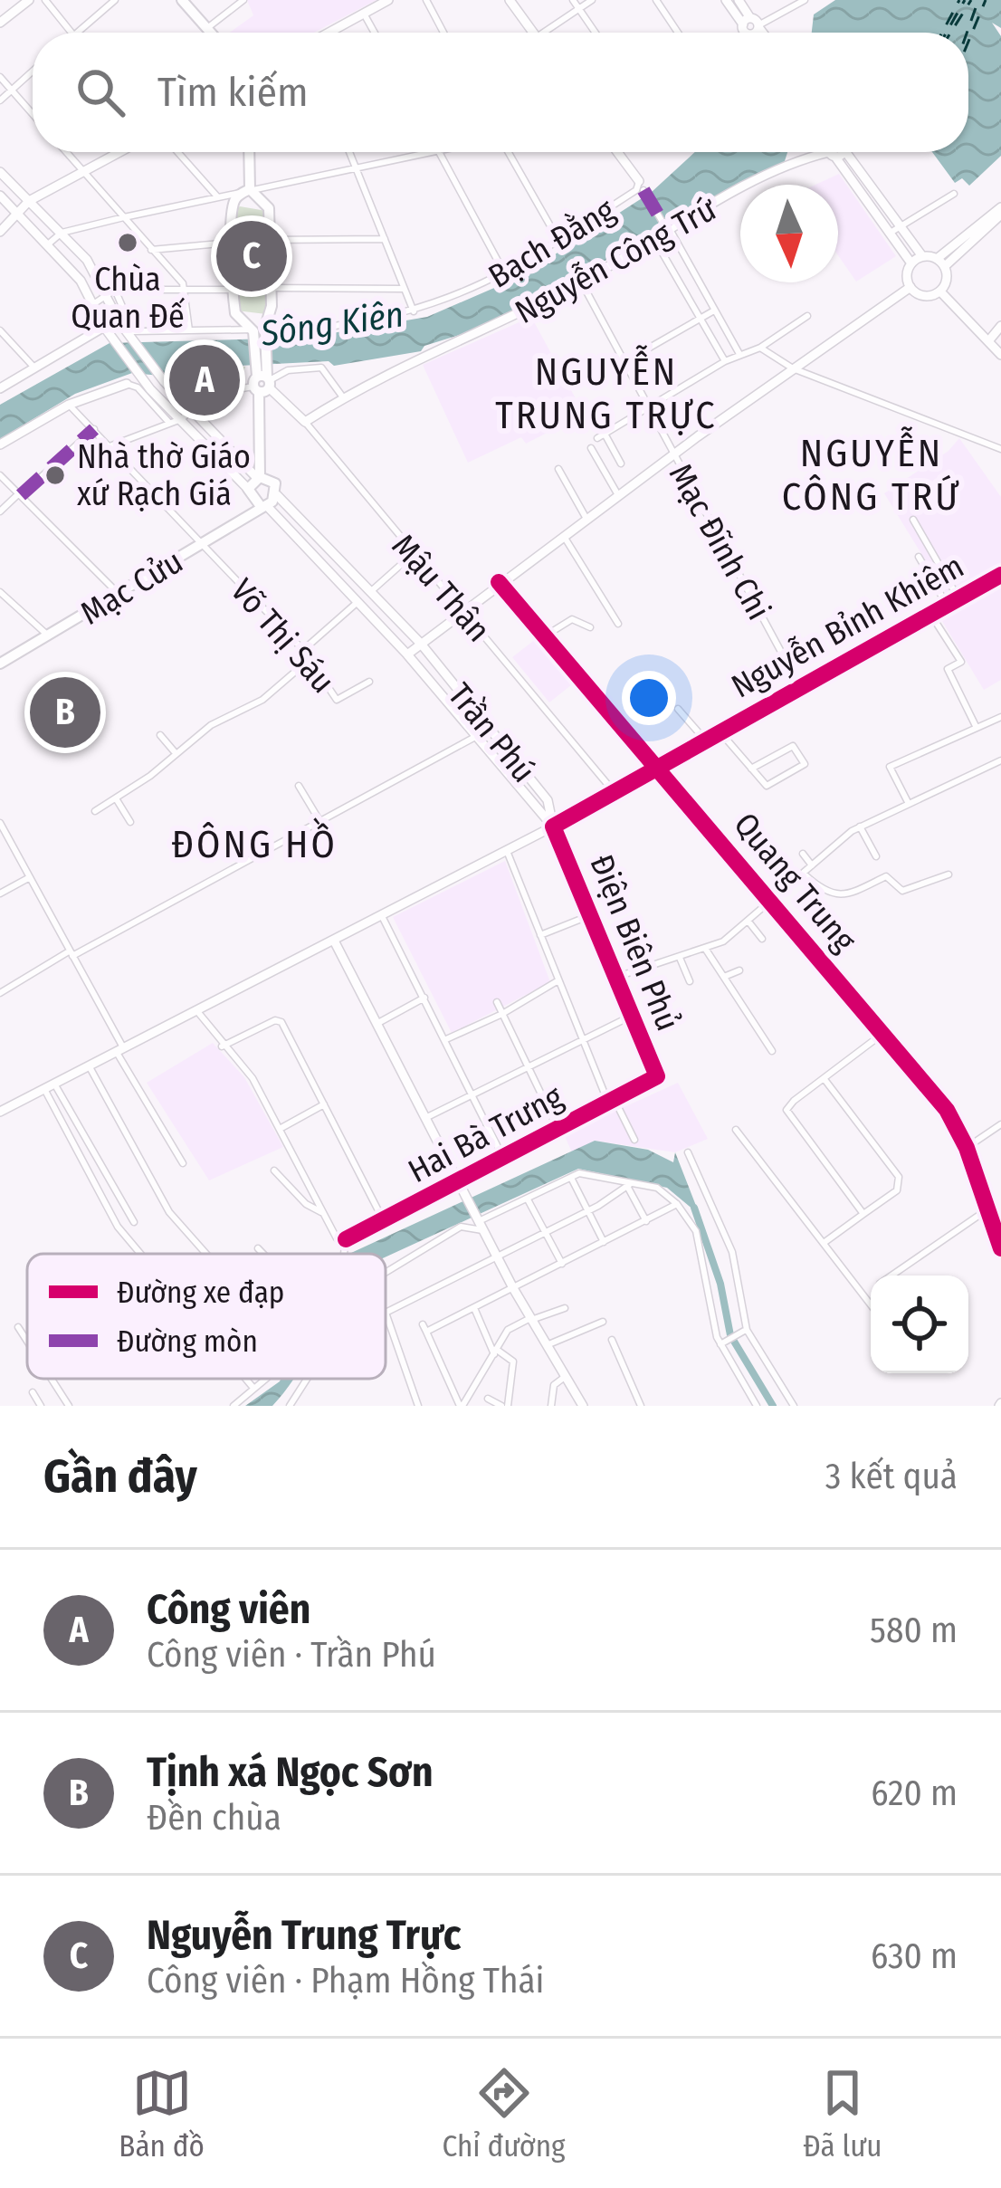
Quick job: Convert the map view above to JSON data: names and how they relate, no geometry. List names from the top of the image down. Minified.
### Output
{"streets":{"main road":["Nguyễn Công Trứ","Mạc Cửu","Mậu Thân","Nguyễn Bỉnh Khiêm","Trần Phú","Quang Trung"],"street":["Bạch Đằng","Mạc Đĩnh Chi","Võ Thị Sáu","Điện Biên Phủ","Hai Bà Trưng"]},"crossings":[["Bạch Đằng","Trần Phú"],["Nguyễn Công Trứ","Mạc Đĩnh Chi"],["Nguyễn Công Trứ","Mậu Thân"],["Mạc Đĩnh Chi","Nguyễn Bỉnh Khiêm"],["Mạc Cửu","Võ Thị Sáu"],["Mạc Cửu","Trần Phú"],["Mậu Thân","Nguyễn Bỉnh Khiêm"],["Nguyễn Bỉnh Khiêm","Trần Phú"],["Nguyễn Bỉnh Khiêm","Quang Trung"],["Nguyễn Bỉnh Khiêm","Điện Biên Phủ"],["Trần Phú","Điện Biên Phủ"],["Điện Biên Phủ","Hai Bà Trưng"]],"districts":["NGUYỄN TRUNG TRỰC","NGUYỄN CÔNG TRỨ","ĐÔNG HỒ"],"water":["Sông Kiên"],"places":["Chùa Quan Đế","Nhà thờ Giáo xứ Rạch Giá"],"legend":["Đường xe đạp","Đường mòn"],"north":"bottom","page":{"search":"Tìm kiếm","pins":["C","A","B"],"heading":["Gần đây","3 kết quả"],"list":[{"mark":"A","name":"Công viên","note":"Công viên · Trần Phú","value":"580 m"},{"mark":"B","name":"Tịnh xá Ngọc Sơn","note":"Đền chùa","value":"620 m"},{"mark":"C","name":"Nguyễn Trung Trực","note":"Công viên · Phạm Hồng Thái","value":"630 m"}],"nav":["Bản đồ","Chỉ đường","Đã lưu"]}}
